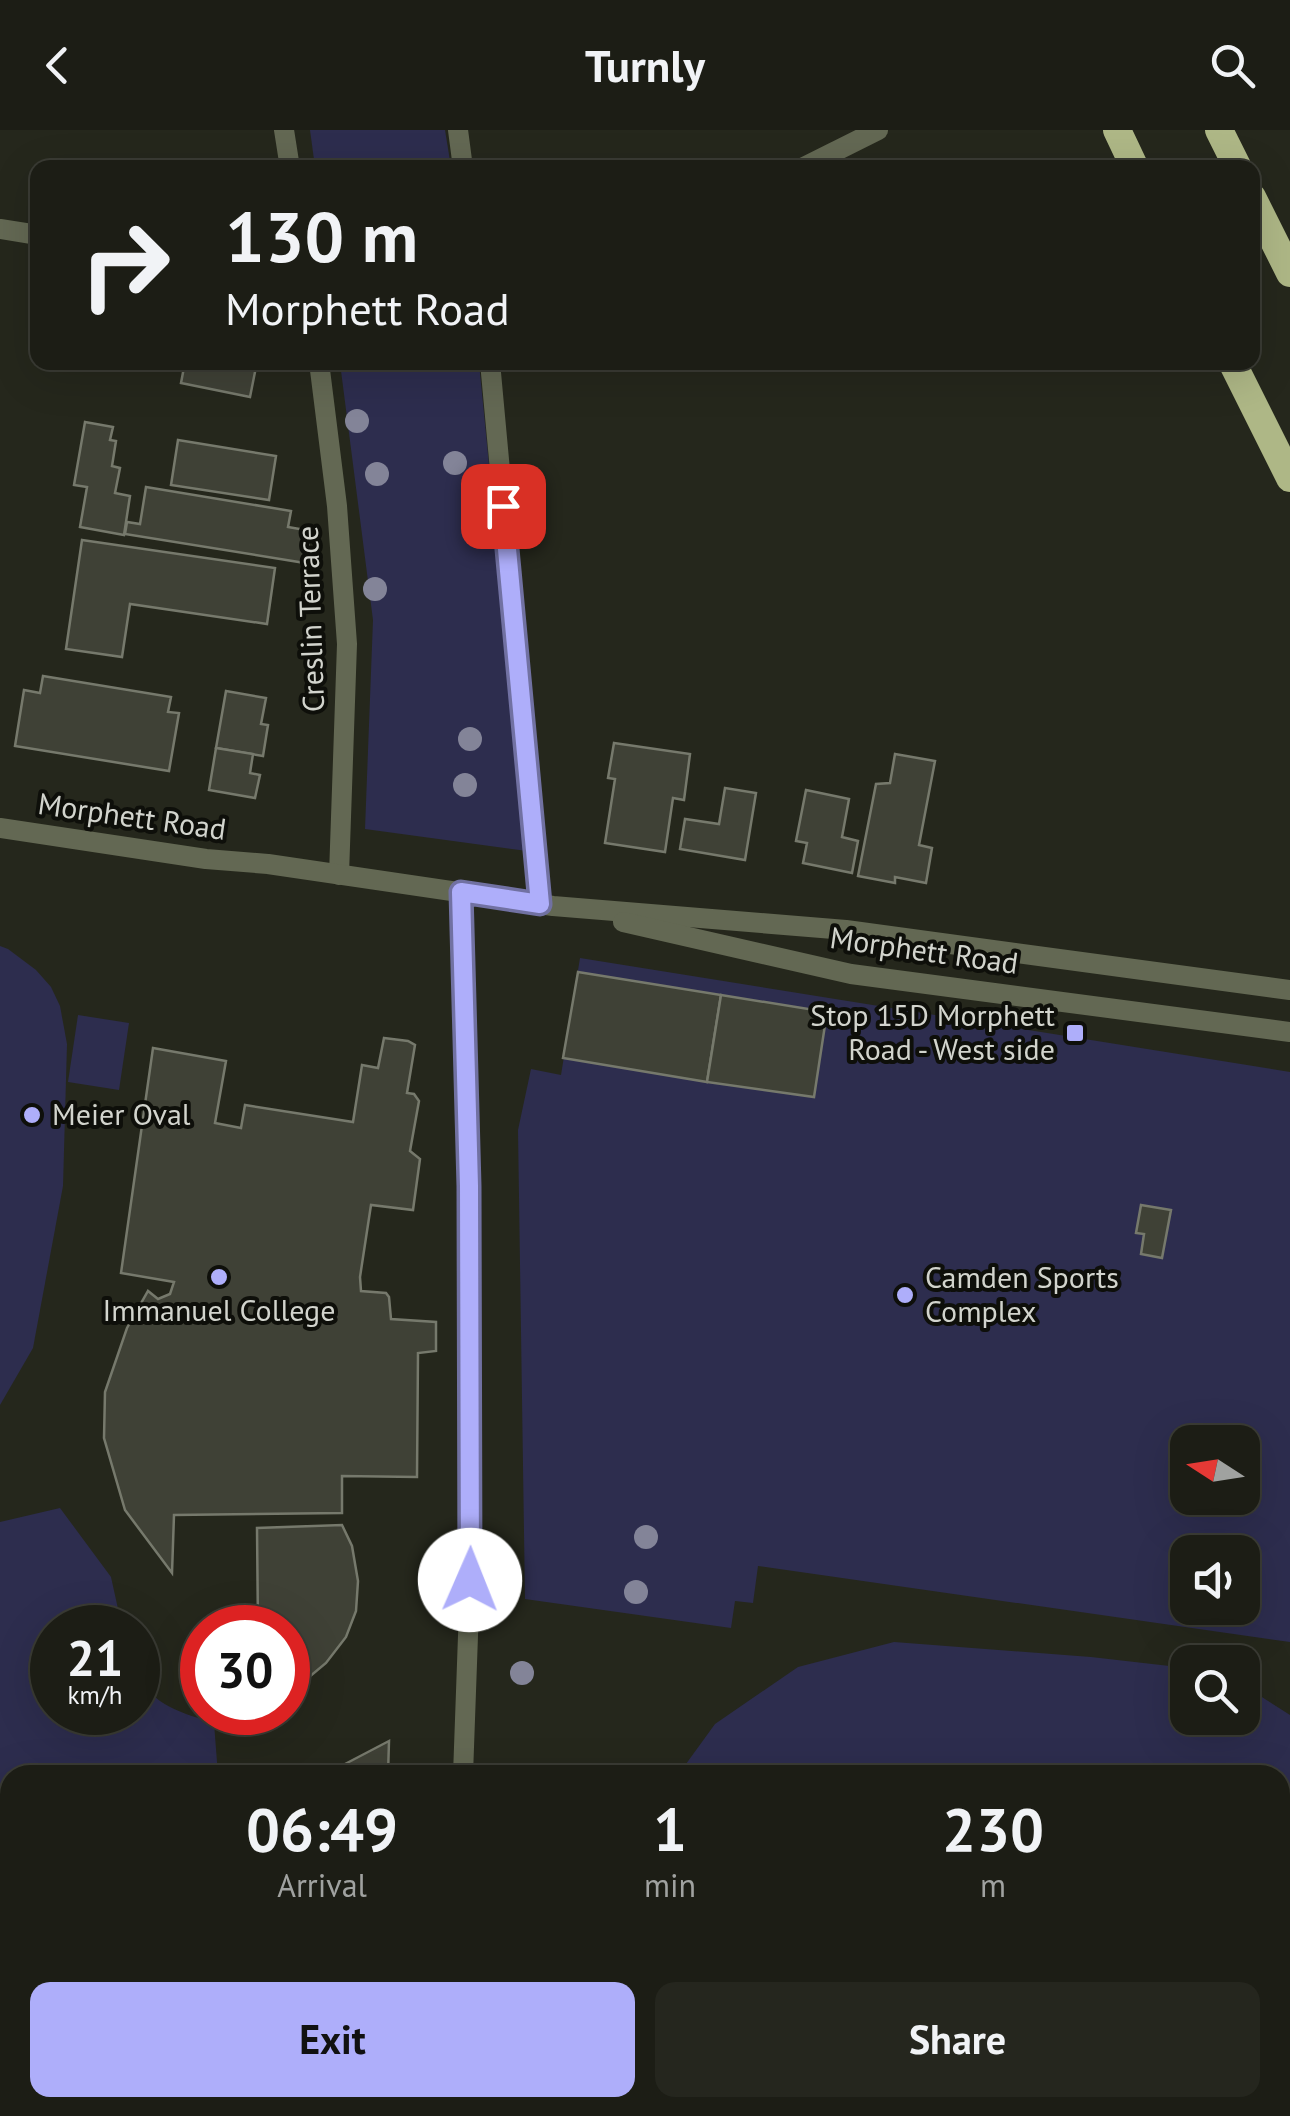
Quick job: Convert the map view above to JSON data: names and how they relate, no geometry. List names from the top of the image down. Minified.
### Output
{"streets":{"street":["Creslin Terrace","Morphett Road"]},"crossings":[["Creslin Terrace","Morphett Road"]],"places":{"transit":["Stop 15D Morphett Road - West side"],"other":["Meier Oval","Immanuel College","Camden Sports Complex"]},"north":"left","page":{"header":"Turnly","turn":["130 m","Morphett Road"],"speed":"21 km/h","limit":"30","eta":["06:49","Arrival","1","min","230","m"],"buttons":["Exit","Share"]}}
